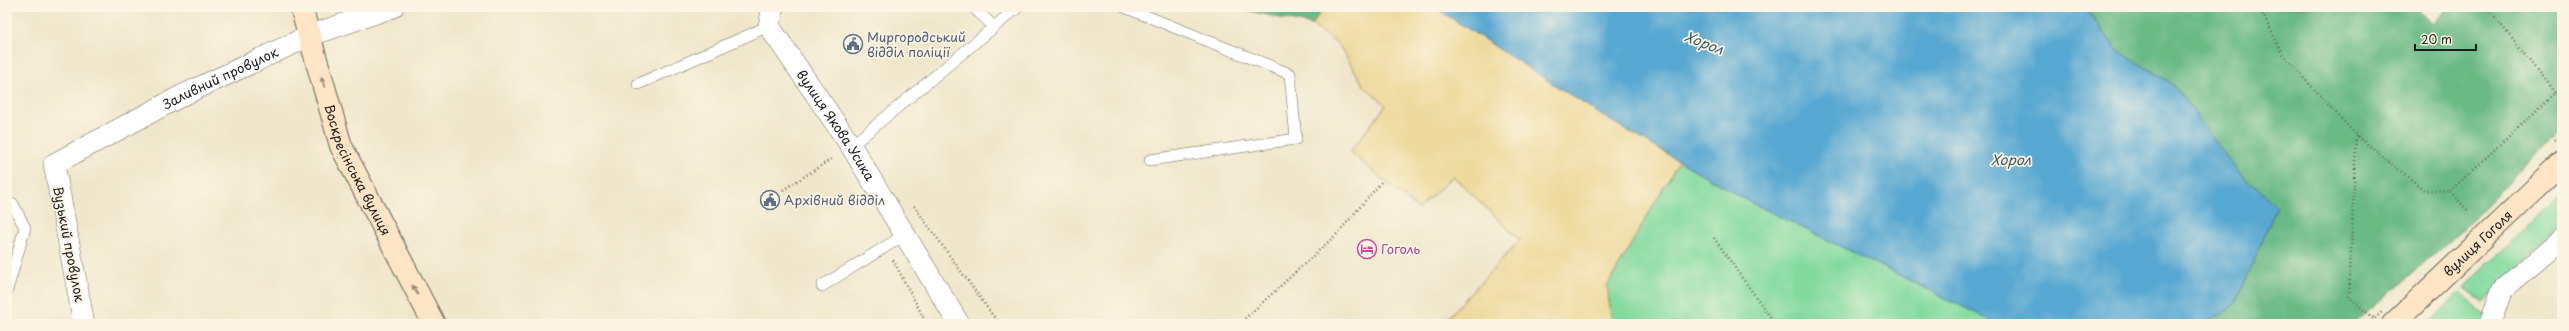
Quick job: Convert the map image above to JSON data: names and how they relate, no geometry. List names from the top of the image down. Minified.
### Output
{"streets":{"street":["Заливний провулок","вулиця Якова Усика","Воскресінська вулиця","вулиця Гоголя","Вузький провулок"]},"crossings":[["Заливний провулок","Воскресінська вулиця"],["Заливний провулок","Вузький провулок"]],"one_way":["Воскресінська вулиця"],"water":["Хорол"],"places":{"public building":["Миргородський відділ поліції","Архівний відділ"],"hotel":["Гоголь"]},"scale_bar":"20 m"}
